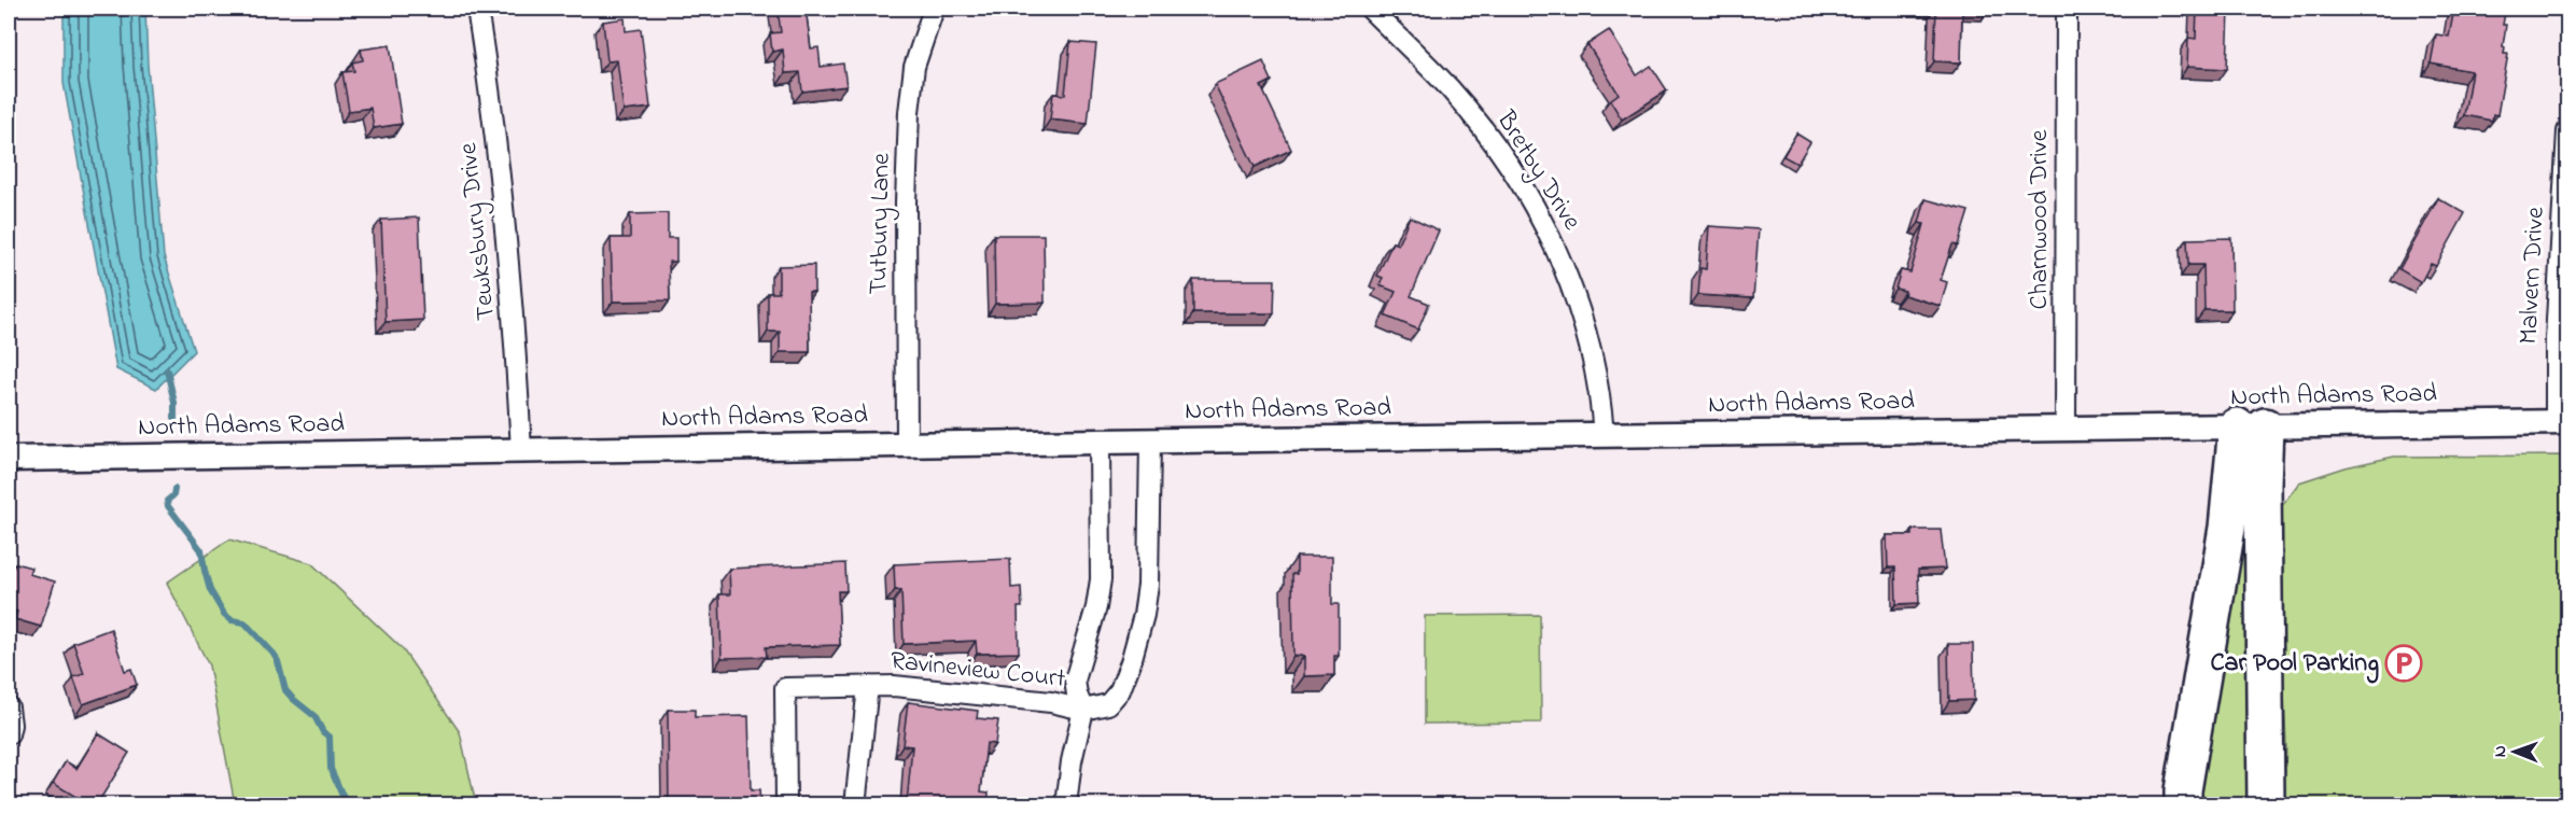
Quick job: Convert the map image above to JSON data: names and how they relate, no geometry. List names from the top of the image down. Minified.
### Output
{"streets":{"street":["Bretby Drive","Charnwood Drive","Tutbury Lane","Tewksbury Drive","Malvern Drive","North Adams Road","Ravineview Court"]},"crossings":[["Bretby Drive","North Adams Road"],["Charnwood Drive","North Adams Road"],["Tutbury Lane","North Adams Road"],["Tewksbury Drive","North Adams Road"],["Malvern Drive","North Adams Road"]],"places":{"parking":["Car Pool Parking"]},"north":"left"}
